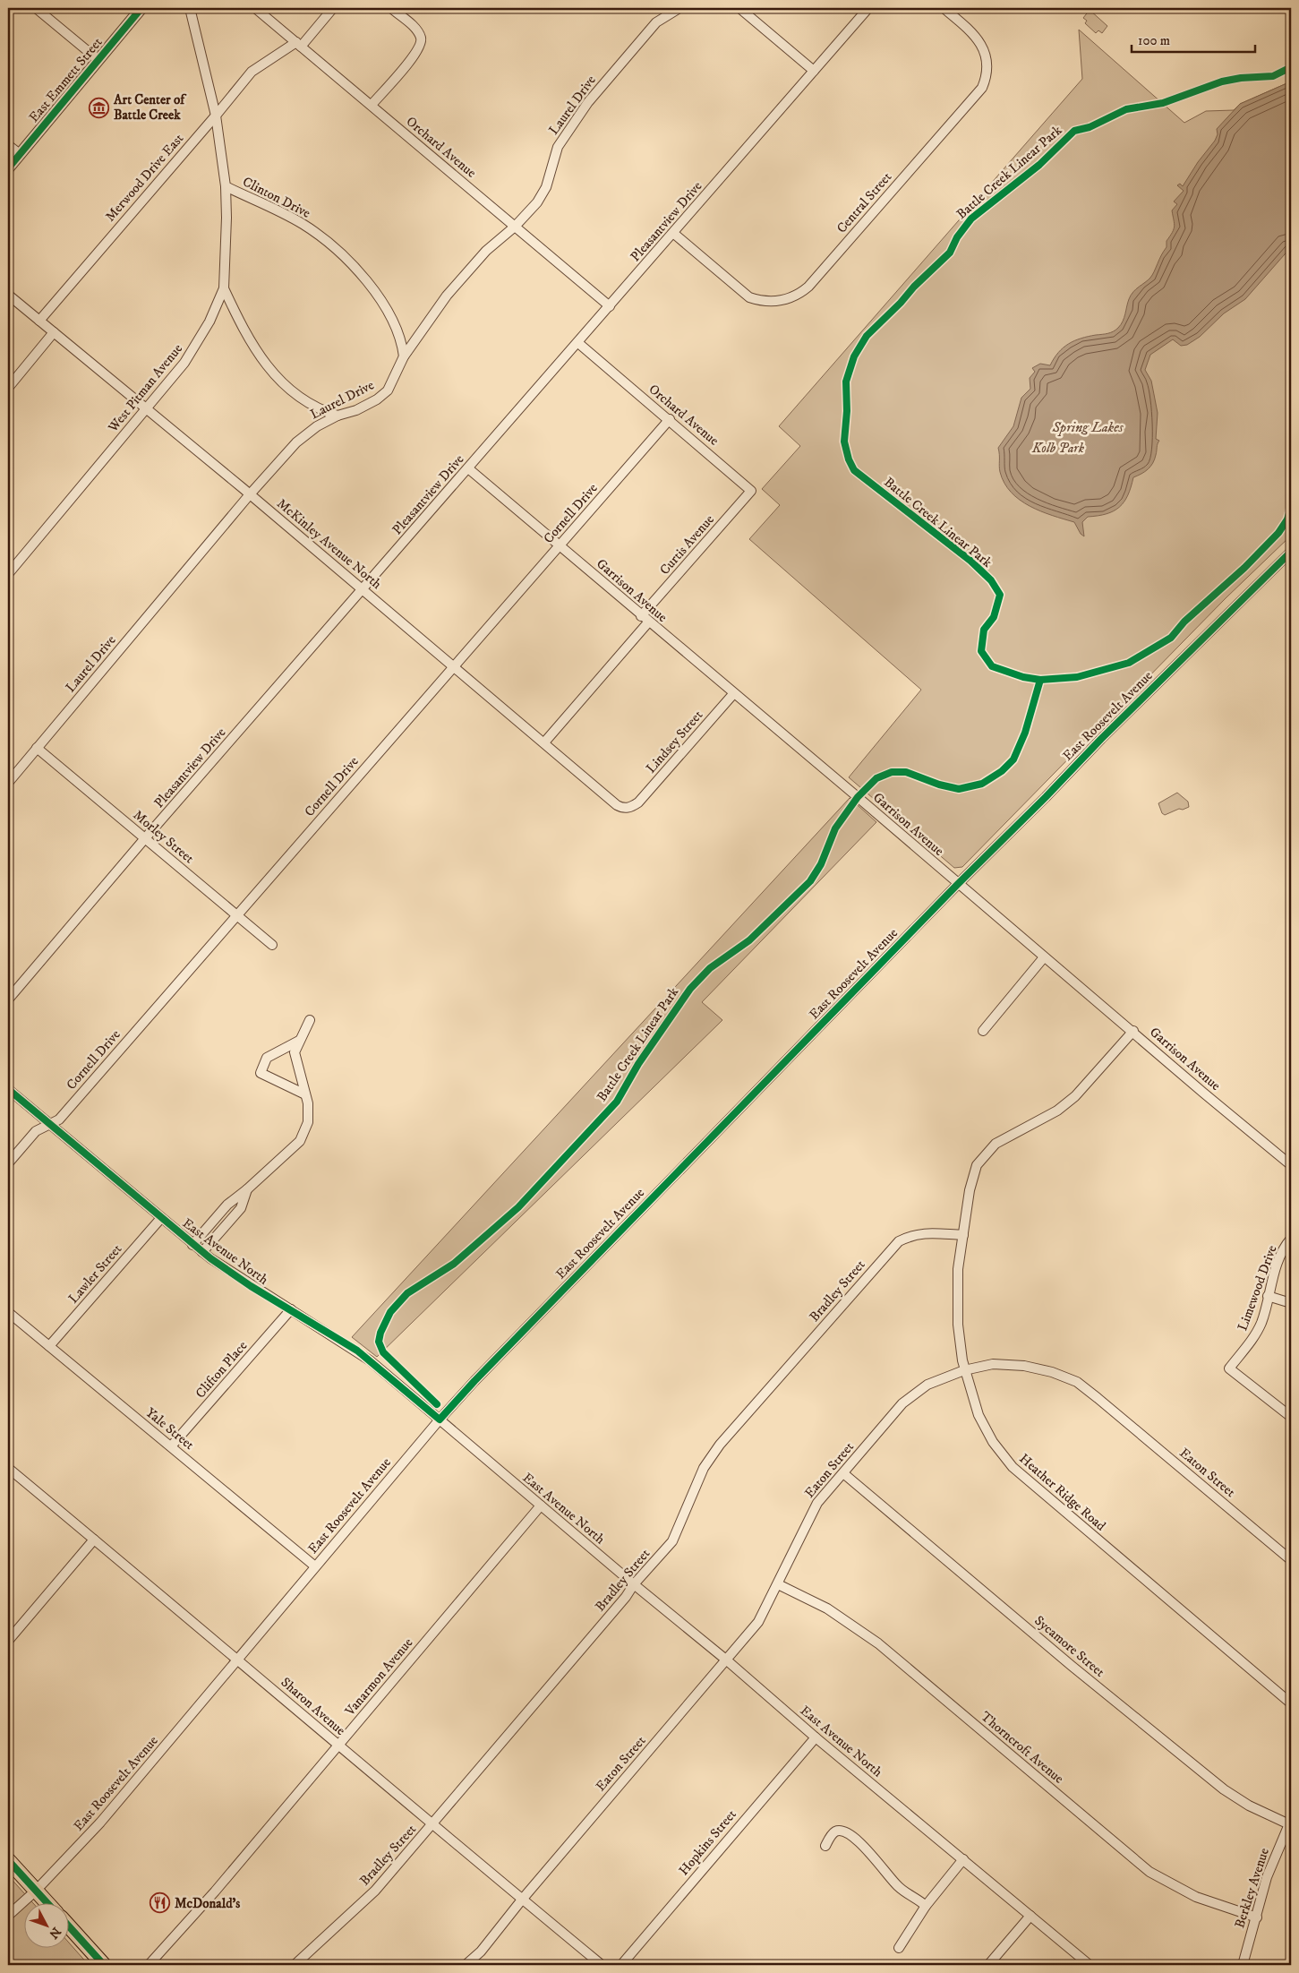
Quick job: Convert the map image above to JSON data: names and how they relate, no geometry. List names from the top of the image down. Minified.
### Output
{"streets":{"street":["East Emmett Street","Laurel Drive","Orchard Avenue","Merwood Drive East","Clinton Drive","Central Street","Pleasantview Drive","West Pitman Avenue","Cornell Drive","McKinley Avenue North","Curtis Avenue","Garrison Avenue","East Roosevelt Avenue","Lindsey Street","Morley Street","East Avenue North","Lawler Street","Limewood Drive","Bradley Street","Clifton Place","Yale Street","Eaton Street","Heather Ridge Road","Sycamore Street","Vanarmon Avenue","Sharon Avenue","Thorncroft Avenue","Hopkins Street","Berkley Avenue"],"cycle path":["Battle Creek Linear Park"]},"crossings":[["Laurel Drive","Orchard Avenue"],["Laurel Drive","Clinton Drive"],["Laurel Drive","McKinley Avenue North"],["Laurel Drive","Morley Street"],["Orchard Avenue","Merwood Drive East"],["Orchard Avenue","Pleasantview Drive"],["Orchard Avenue","Cornell Drive"],["Orchard Avenue","Curtis Avenue"],["Merwood Drive East","Clinton Drive"],["Merwood Drive East","McKinley Avenue North"],["Clinton Drive","West Pitman Avenue"],["Central Street","Pleasantview Drive"],["Pleasantview Drive","McKinley Avenue North"],["Pleasantview Drive","Garrison Avenue"],["Pleasantview Drive","Morley Street"],["West Pitman Avenue","McKinley Avenue North"],["Cornell Drive","McKinley Avenue North"],["Cornell Drive","Garrison Avenue"],["Cornell Drive","Morley Street"],["Cornell Drive","East Avenue North"],["McKinley Avenue North","Curtis Avenue"],["McKinley Avenue North","Lindsey Street"],["Curtis Avenue","Garrison Avenue"],["Garrison Avenue","East Roosevelt Avenue"],["Garrison Avenue","Lindsey Street"],["Garrison Avenue","Heather Ridge Road"],["East Roosevelt Avenue","East Avenue North"],["East Roosevelt Avenue","Yale Street"],["East Roosevelt Avenue","Sharon Avenue"],["East Avenue North","Lawler Street"],["East Avenue North","Bradley Street"],["East Avenue North","Clifton Place"],["East Avenue North","Eaton Street"],["East Avenue North","Vanarmon Avenue"],["East Avenue North","Hopkins Street"],["Lawler Street","Yale Street"],["Bradley Street","Heather Ridge Road"],["Bradley Street","Sharon Avenue"],["Clifton Place","Yale Street"],["Eaton Street","Heather Ridge Road"],["Eaton Street","Sycamore Street"],["Eaton Street","Sharon Avenue"],["Eaton Street","Thorncroft Avenue"],["Sycamore Street","Berkley Avenue"],["Vanarmon Avenue","Sharon Avenue"],["Thorncroft Avenue","Berkley Avenue"]],"water":["Spring Lakes"],"parks":["Kolb Park"],"places":{"museum":["Art Center of Battle Creek"],"restaurant":["McDonald's"]},"scale_bar":"100 m","north":"bottom right"}
